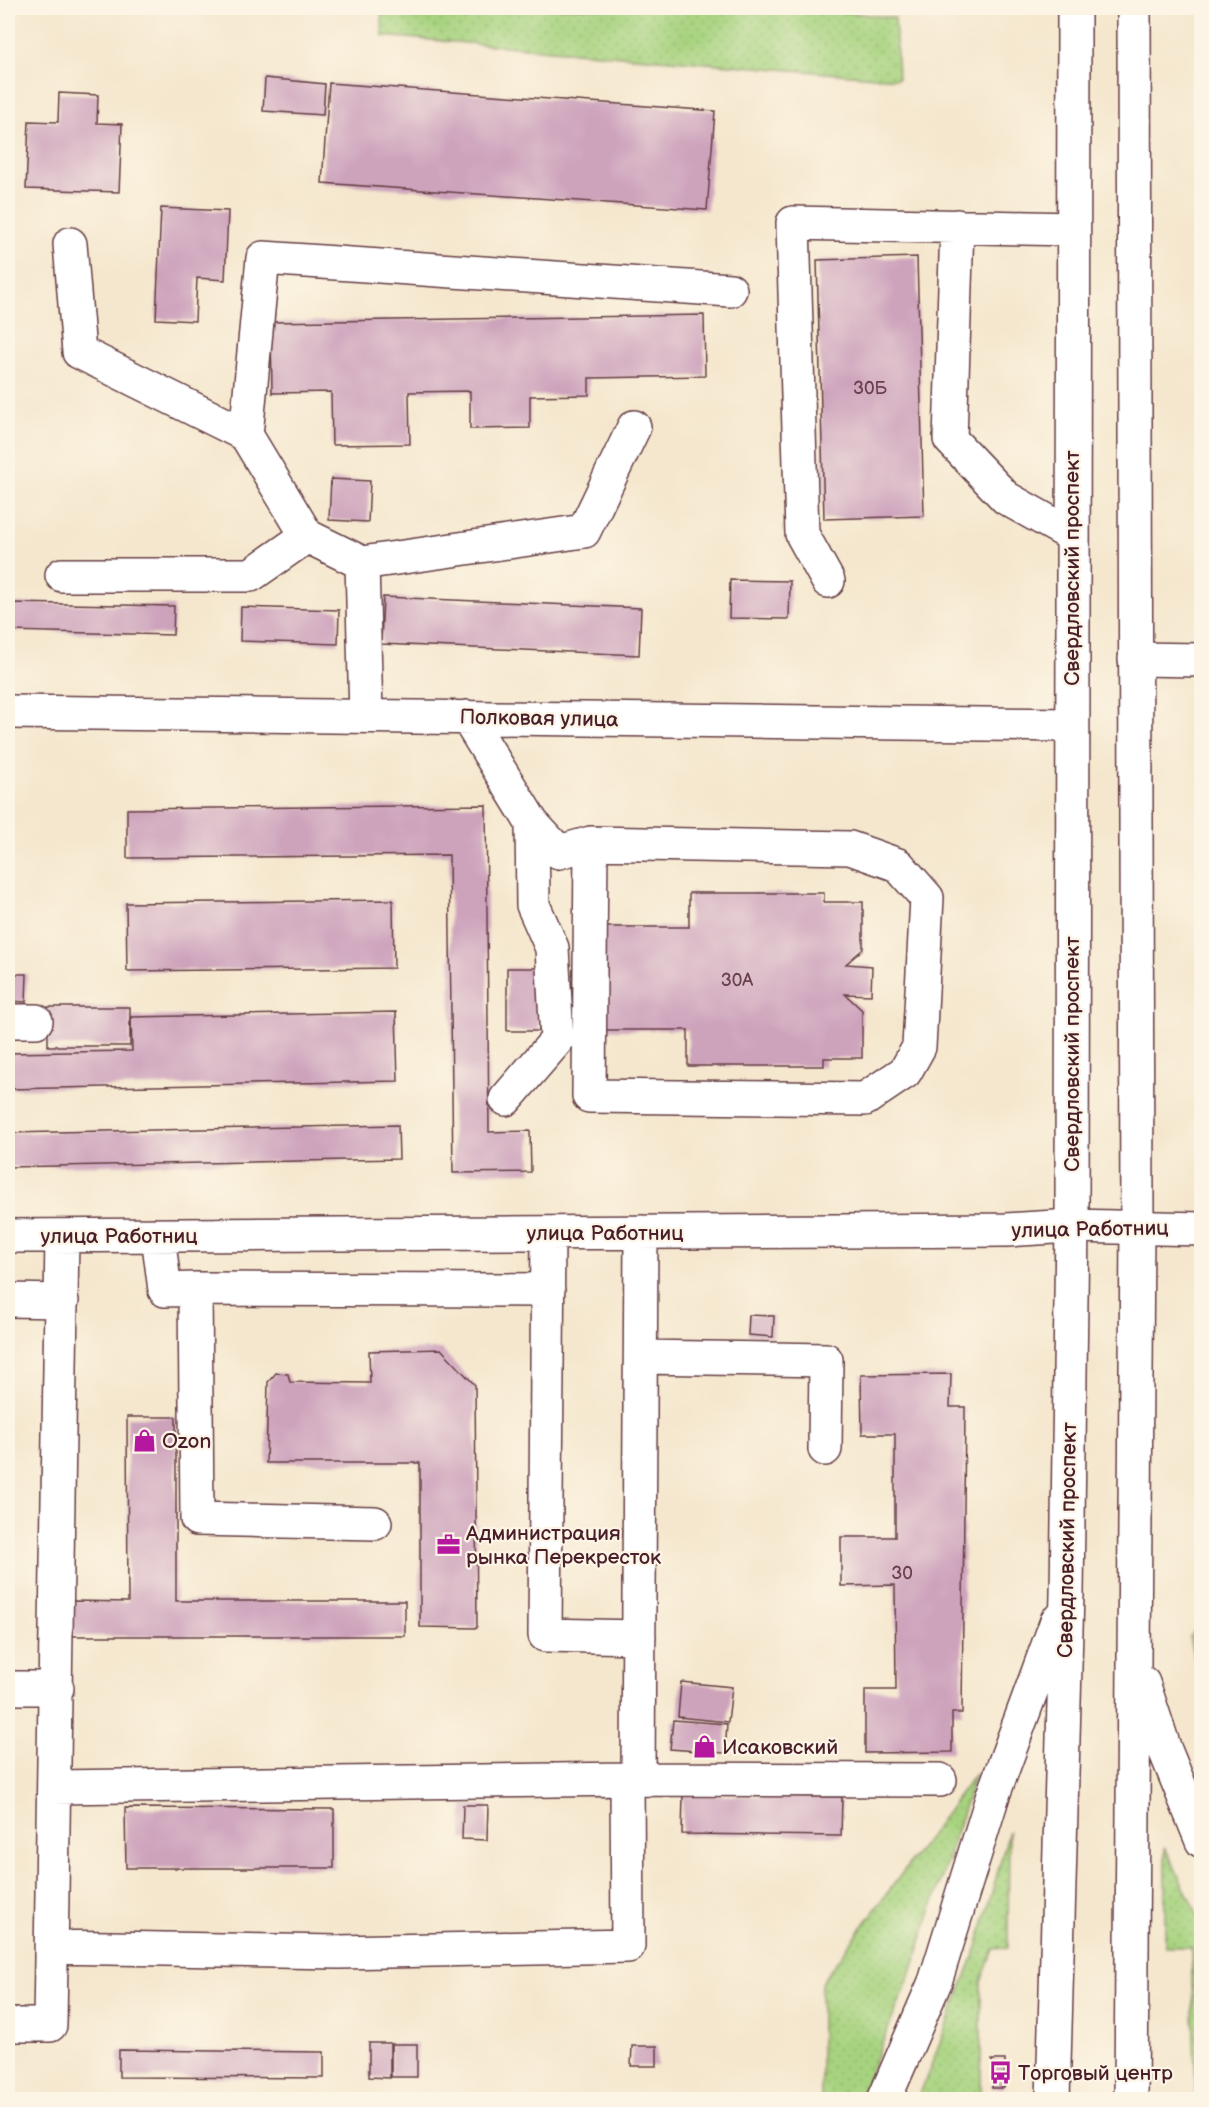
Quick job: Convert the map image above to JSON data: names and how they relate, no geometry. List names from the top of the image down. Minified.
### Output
{"streets":{"main road":["Свердловский проспект","Полковая улица","улица Работниц"]},"crossings":[["Свердловский проспект","Полковая улица"],["Свердловский проспект","улица Работниц"]],"places":{"shop":["Ozon","Исаковский"],"office":["Администрация рынка Перекресток"],"bus stop":["Торговый центр"]},"house_numbers":["30Б","30А","30"]}
